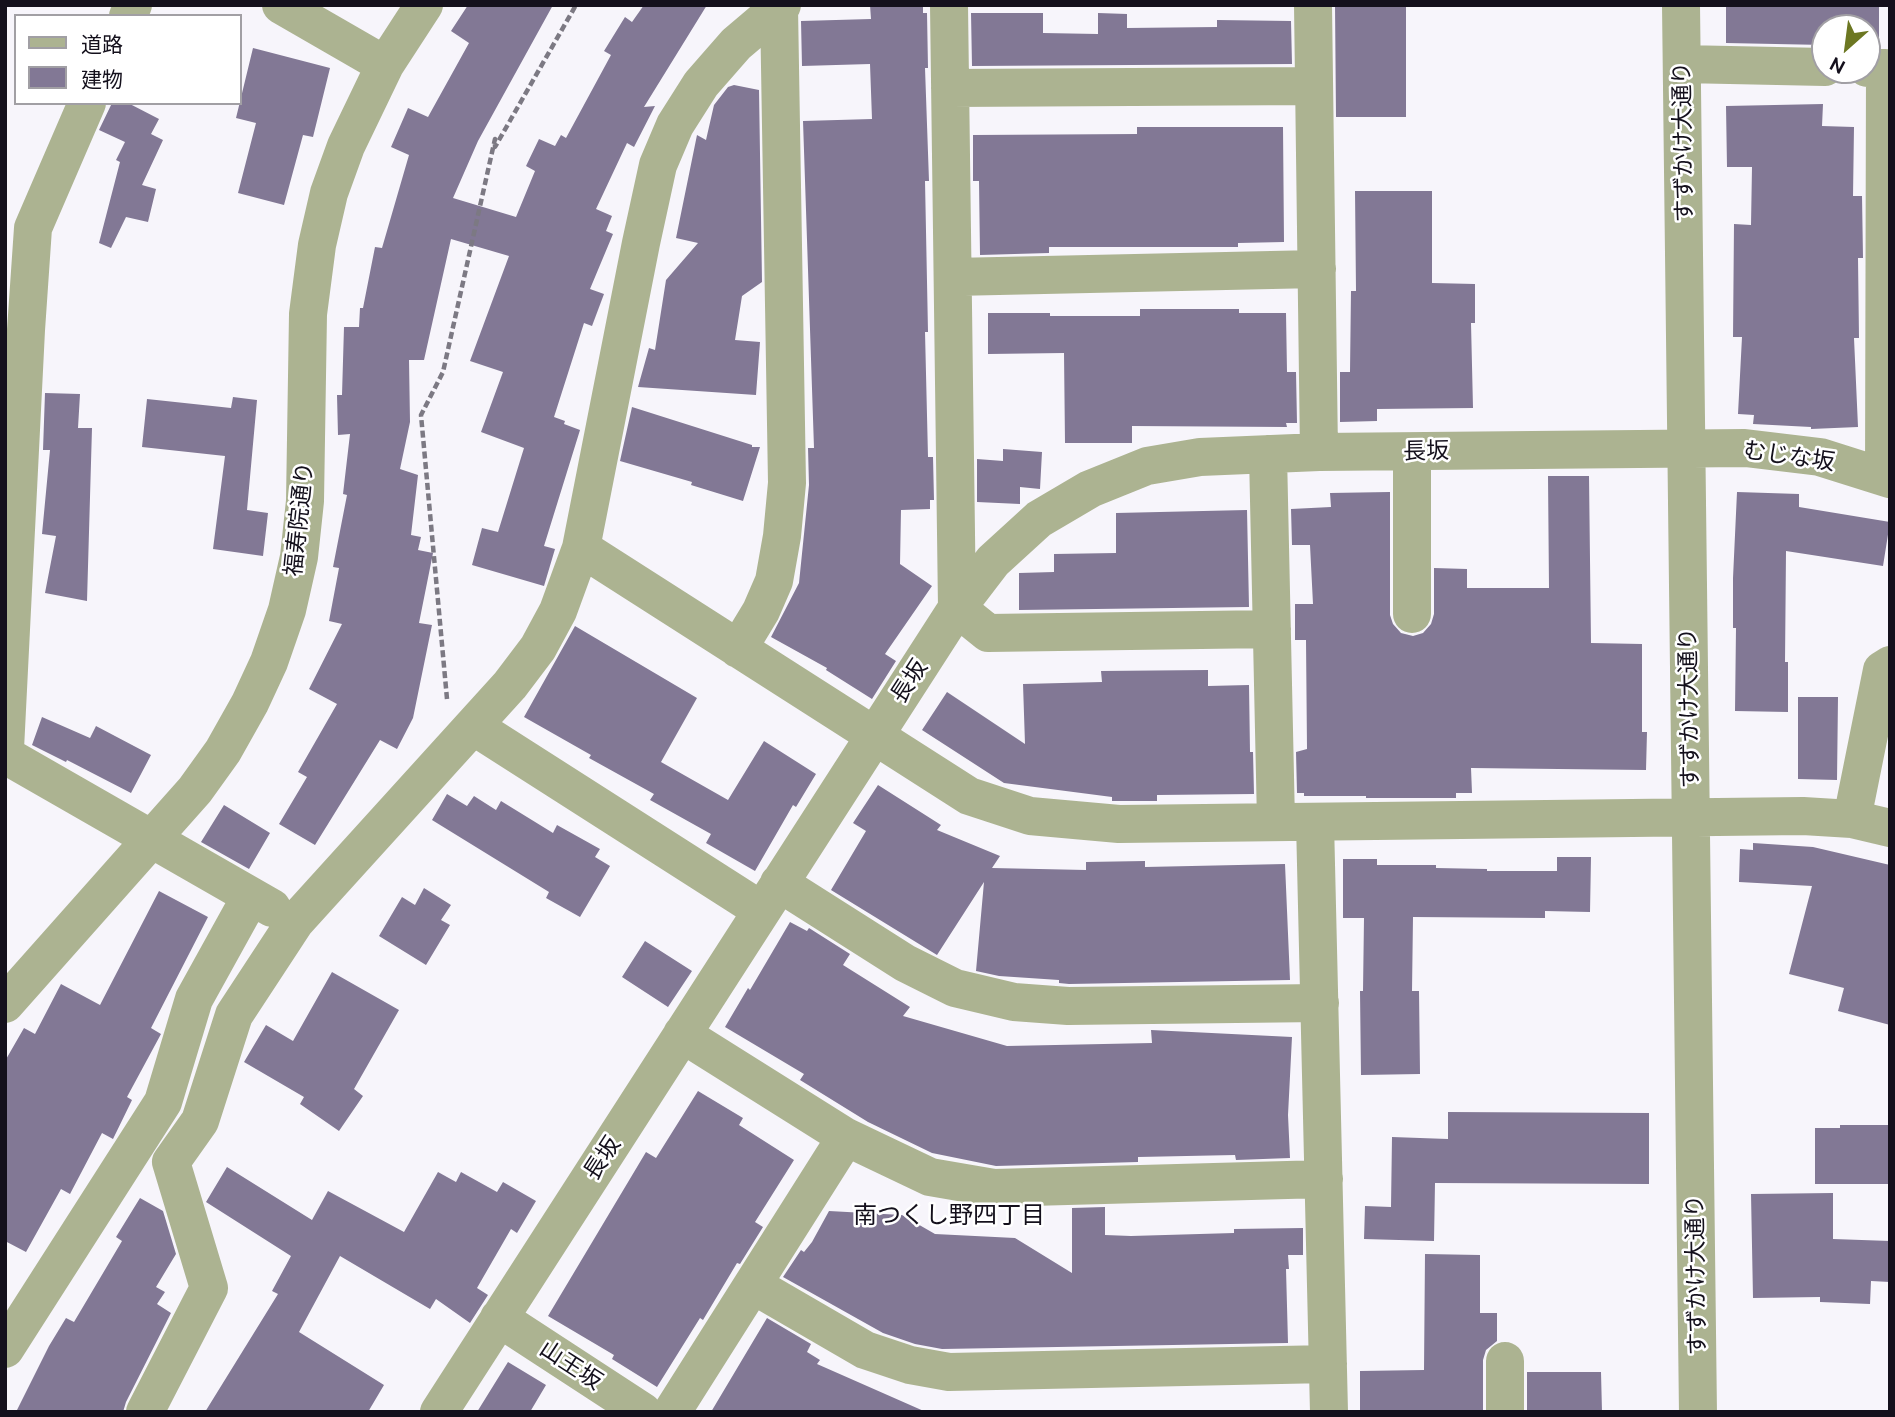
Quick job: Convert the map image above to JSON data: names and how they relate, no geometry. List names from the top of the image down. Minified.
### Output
{"streets":{"street":["すずかけ大通り","長坂","むじな坂","福寿院通り","山王坂"]},"crossings":[["すずかけ大通り","長坂"],["すずかけ大通り","むじな坂"],["長坂","むじな坂"],["長坂","山王坂"]],"districts":["南つくし野四丁目"],"legend":["道路","建物"],"north":"bottom left"}
